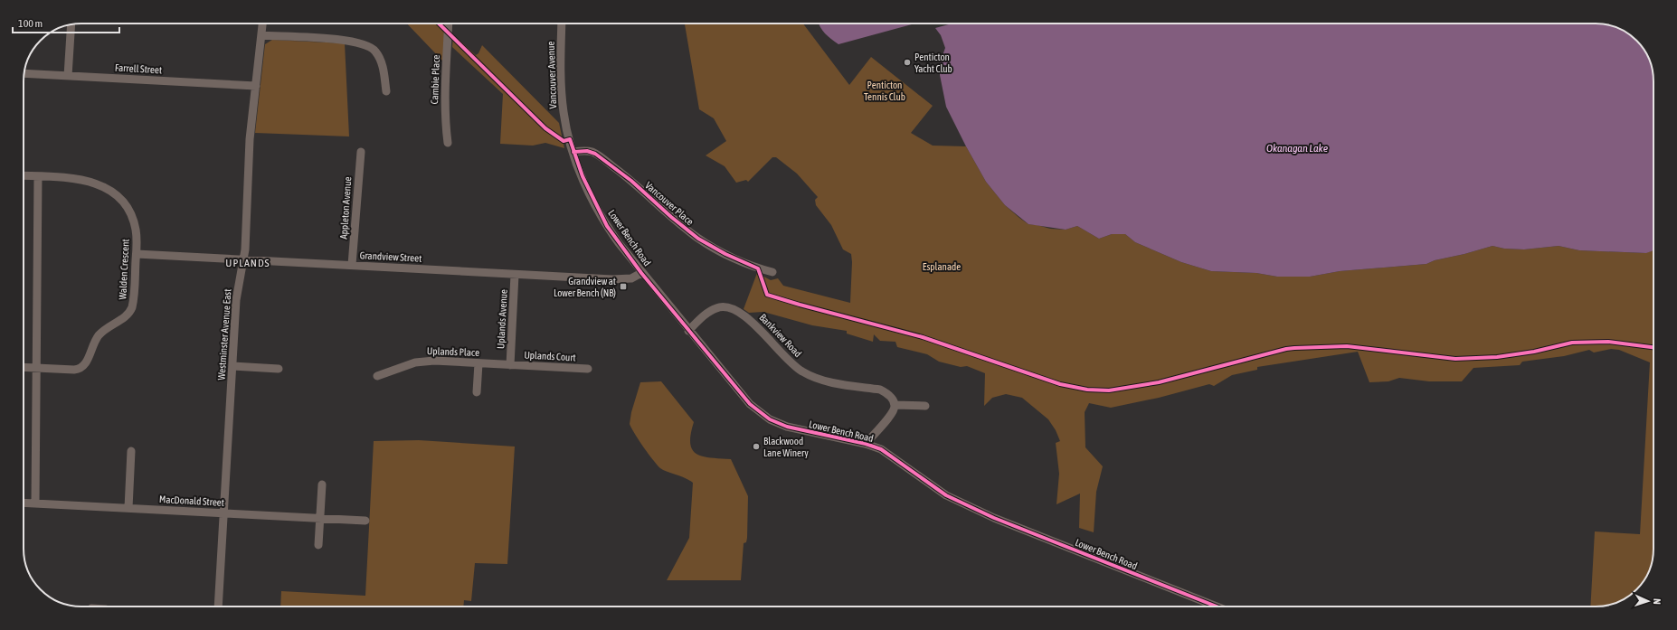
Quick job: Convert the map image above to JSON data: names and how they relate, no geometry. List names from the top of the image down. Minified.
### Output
{"streets":{"street":["Farrell Street","Vancouver Avenue","Cambie Place","Vancouver Place","Appleton Avenue","Lower Bench Road","Grandview Street","Walden Crescent","Uplands Avenue","Westminster Avenue East","Bankview Road","Uplands Place","Uplands Court","MacDonald Street"]},"crossings":[["Farrell Street","Westminster Avenue East"],["Vancouver Avenue","Vancouver Place"],["Vancouver Avenue","Lower Bench Road"],["Vancouver Place","Lower Bench Road"],["Appleton Avenue","Grandview Street"],["Lower Bench Road","Grandview Street"],["Lower Bench Road","Bankview Road"],["Grandview Street","Walden Crescent"],["Grandview Street","Uplands Avenue"],["Grandview Street","Westminster Avenue East"],["Uplands Avenue","Uplands Place"],["Uplands Avenue","Uplands Court"],["Westminster Avenue East","MacDonald Street"],["Uplands Place","Uplands Court"]],"districts":["UPLANDS"],"water":["Okanagan Lake"],"parks":["Penticton Tennis Club","Esplanade"],"places":{"other":["Penticton Yacht Club","Blackwood Lane Winery"],"transit":["Grandview at Lower Bench (NB)"]},"scale_bar":"100 m","north":"right"}
